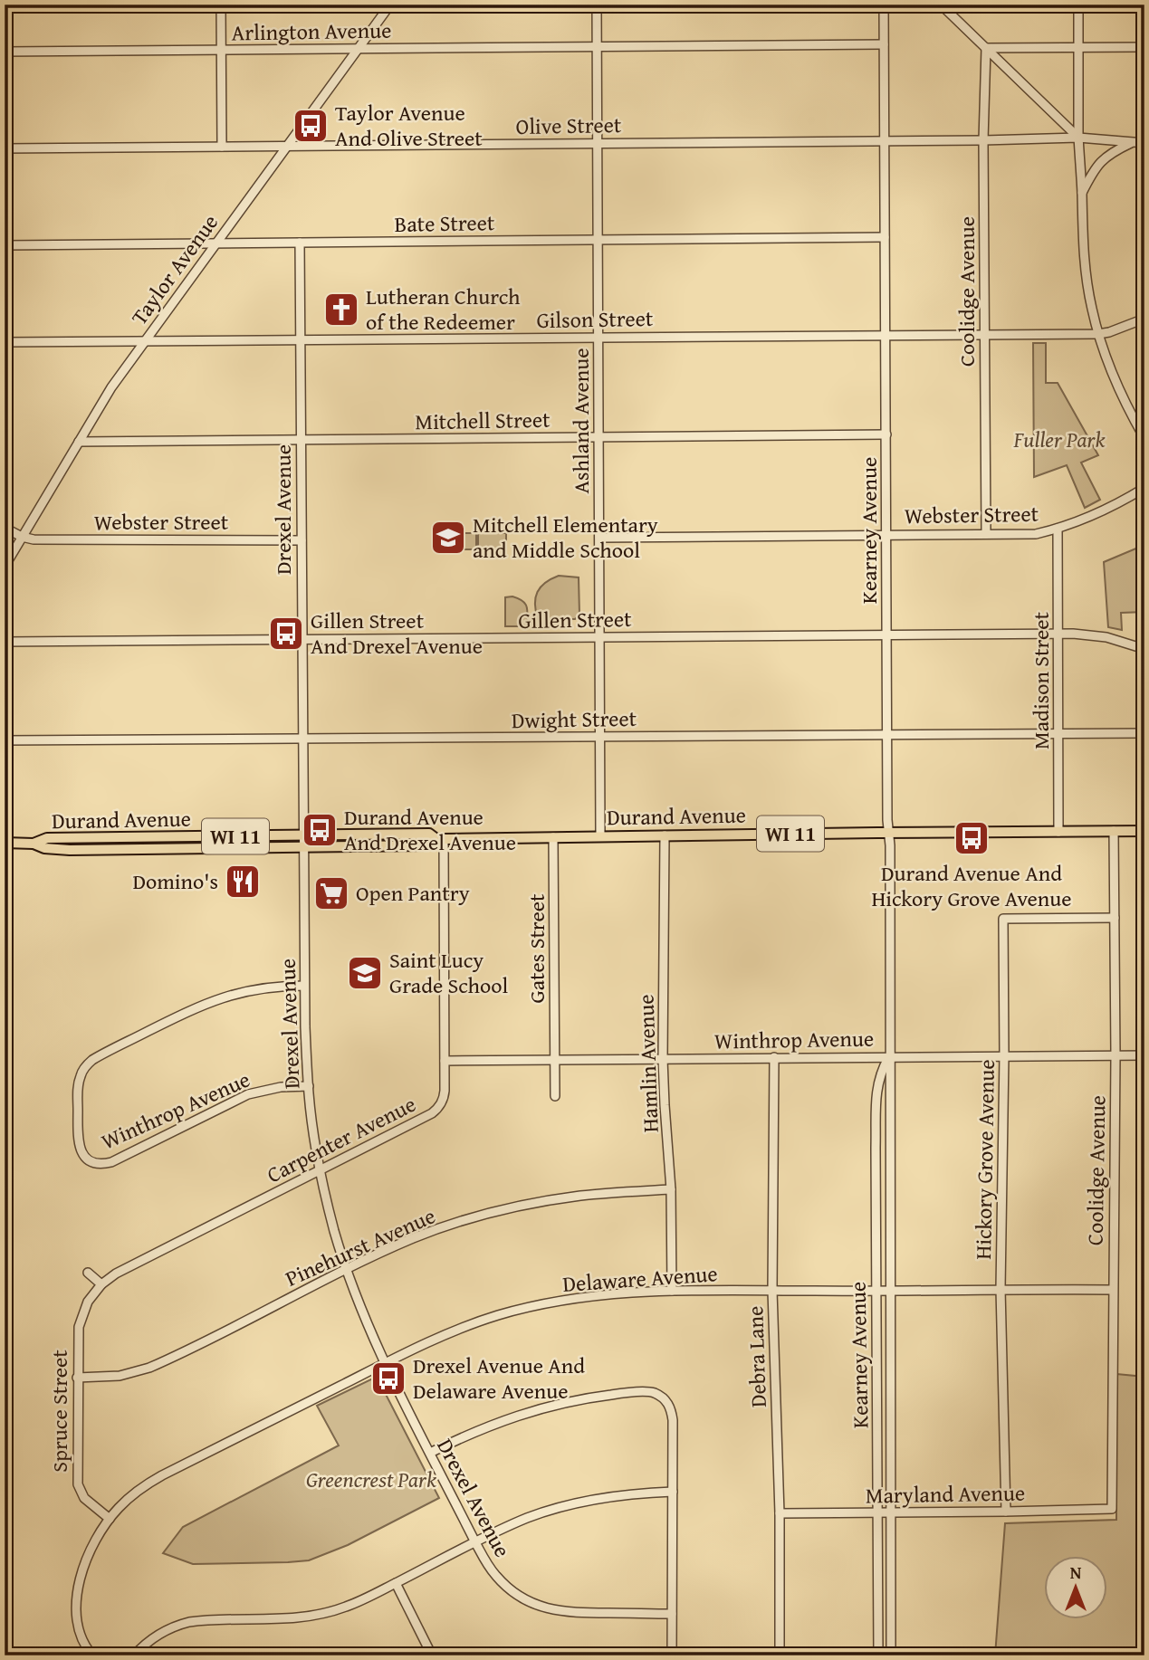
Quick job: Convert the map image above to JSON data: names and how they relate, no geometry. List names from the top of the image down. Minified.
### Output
{"streets":{"main road":["Durand Avenue","WI 11"],"street":["Arlington Avenue","Olive Street","Bate Street","Taylor Avenue","Coolidge Avenue","Gilson Street","Mitchell Street","Ashland Avenue","Drexel Avenue","Webster Street","Kearney Avenue","Gillen Street","Madison Street","Dwight Street","Gates Street","Winthrop Avenue","Hamlin Avenue","Carpenter Avenue","Hickory Grove Avenue","Pinehurst Avenue","Delaware Avenue","Debra Lane","Spruce Street","Maryland Avenue"]},"crossings":[["Arlington Avenue","Taylor Avenue"],["Arlington Avenue","Ashland Avenue"],["Arlington Avenue","Kearney Avenue"],["Olive Street","Taylor Avenue"],["Olive Street","Coolidge Avenue"],["Olive Street","Ashland Avenue"],["Olive Street","Kearney Avenue"],["Bate Street","Taylor Avenue"],["Bate Street","Ashland Avenue"],["Bate Street","Drexel Avenue"],["Bate Street","Kearney Avenue"],["Taylor Avenue","Gilson Street"],["Taylor Avenue","Mitchell Street"],["Taylor Avenue","Webster Street"],["Coolidge Avenue","Gilson Street"],["Coolidge Avenue","Webster Street"],["Coolidge Avenue","Durand Avenue"],["Coolidge Avenue","Winthrop Avenue"],["Coolidge Avenue","Hickory Grove Avenue"],["Coolidge Avenue","Delaware Avenue"],["Coolidge Avenue","Maryland Avenue"],["Gilson Street","Ashland Avenue"],["Gilson Street","Drexel Avenue"],["Gilson Street","Kearney Avenue"],["Mitchell Street","Ashland Avenue"],["Mitchell Street","Drexel Avenue"],["Mitchell Street","Kearney Avenue"],["Ashland Avenue","Webster Street"],["Ashland Avenue","Gillen Street"],["Ashland Avenue","Dwight Street"],["Ashland Avenue","Durand Avenue"],["Drexel Avenue","Webster Street"],["Drexel Avenue","Gillen Street"],["Drexel Avenue","Dwight Street"],["Drexel Avenue","Durand Avenue"],["Drexel Avenue","Winthrop Avenue"],["Drexel Avenue","Carpenter Avenue"],["Drexel Avenue","Pinehurst Avenue"],["Drexel Avenue","Delaware Avenue"],["Webster Street","Kearney Avenue"],["Webster Street","Madison Street"],["Kearney Avenue","Gillen Street"],["Kearney Avenue","Dwight Street"],["Kearney Avenue","Durand Avenue"],["Kearney Avenue","Winthrop Avenue"],["Kearney Avenue","Delaware Avenue"],["Kearney Avenue","Maryland Avenue"],["Gillen Street","Madison Street"],["Madison Street","Dwight Street"],["Madison Street","Durand Avenue"],["Durand Avenue","Gates Street"],["Durand Avenue","Hamlin Avenue"],["Durand Avenue","Carpenter Avenue"],["Gates Street","Winthrop Avenue"],["Winthrop Avenue","Hamlin Avenue"],["Winthrop Avenue","Carpenter Avenue"],["Winthrop Avenue","Hickory Grove Avenue"],["Winthrop Avenue","Debra Lane"],["Hamlin Avenue","Pinehurst Avenue"],["Hamlin Avenue","Delaware Avenue"],["Carpenter Avenue","Spruce Street"],["Hickory Grove Avenue","Delaware Avenue"],["Hickory Grove Avenue","Maryland Avenue"],["Pinehurst Avenue","Spruce Street"],["Delaware Avenue","Debra Lane"],["Delaware Avenue","Spruce Street"],["Debra Lane","Maryland Avenue"]],"parks":["Fuller Park","Greencrest Park"],"places":{"bus stop":["Taylor Avenue And Olive Street","Gillen Street And Drexel Avenue","Durand Avenue And Drexel Avenue","Durand Avenue And Hickory Grove Avenue","Drexel Avenue And Delaware Avenue"],"church":["Lutheran Church of the Redeemer"],"school or university":["Mitchell Elementary and Middle School","Saint Lucy Grade School"],"restaurant":["Domino's"],"supermarket":["Open Pantry"]},"north":"top"}
